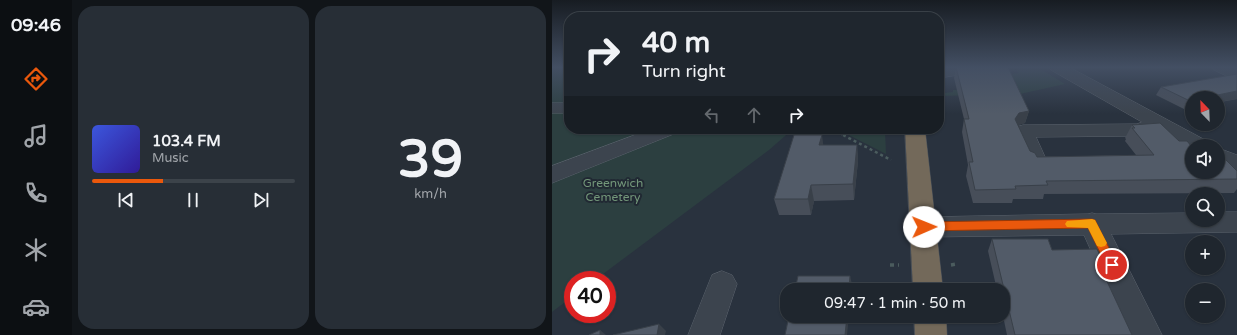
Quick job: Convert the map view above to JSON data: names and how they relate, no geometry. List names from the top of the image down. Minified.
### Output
{"parks":["Greenwich Cemetery"],"north":"top left","page":{"tabs":"09:46","tile":["39","km/h"],"turn":["40 m","Turn right"],"map_buttons":["+","−"],"song":["103.4 FM","Music"],"limit":"40","trip":"09:47 · 1 min · 50 m"}}
